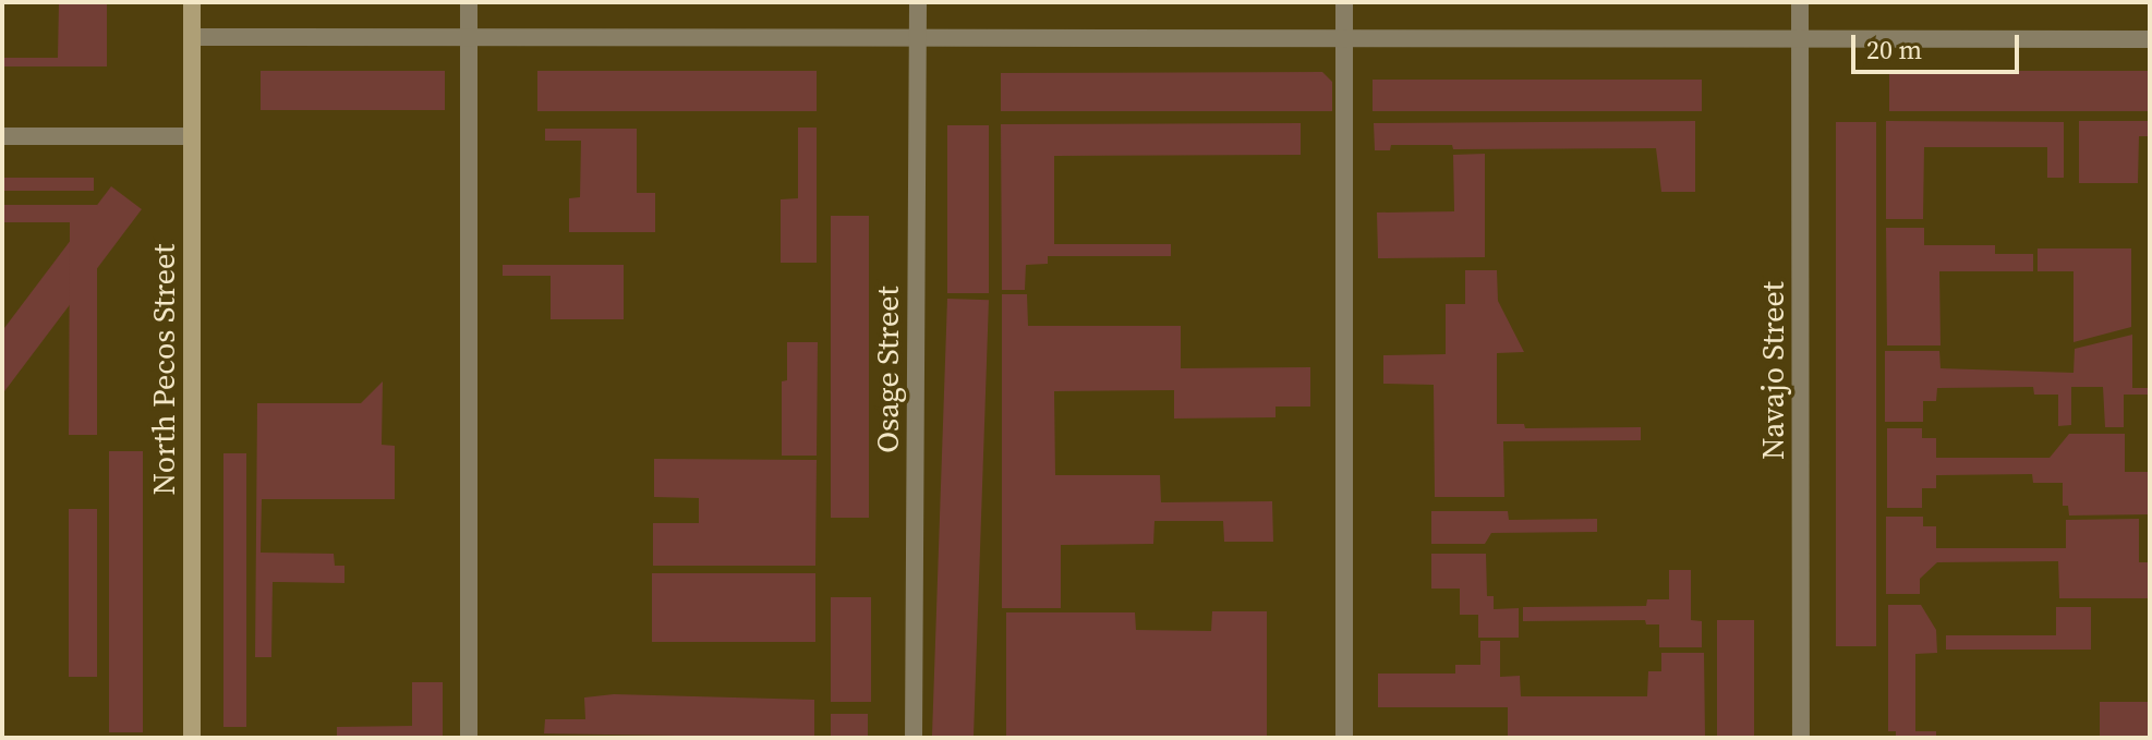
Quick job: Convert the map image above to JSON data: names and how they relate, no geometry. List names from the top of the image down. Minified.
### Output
{"streets":{"main road":["North Pecos Street"],"street":["Osage Street","Navajo Street"]},"scale_bar":"20 m"}
